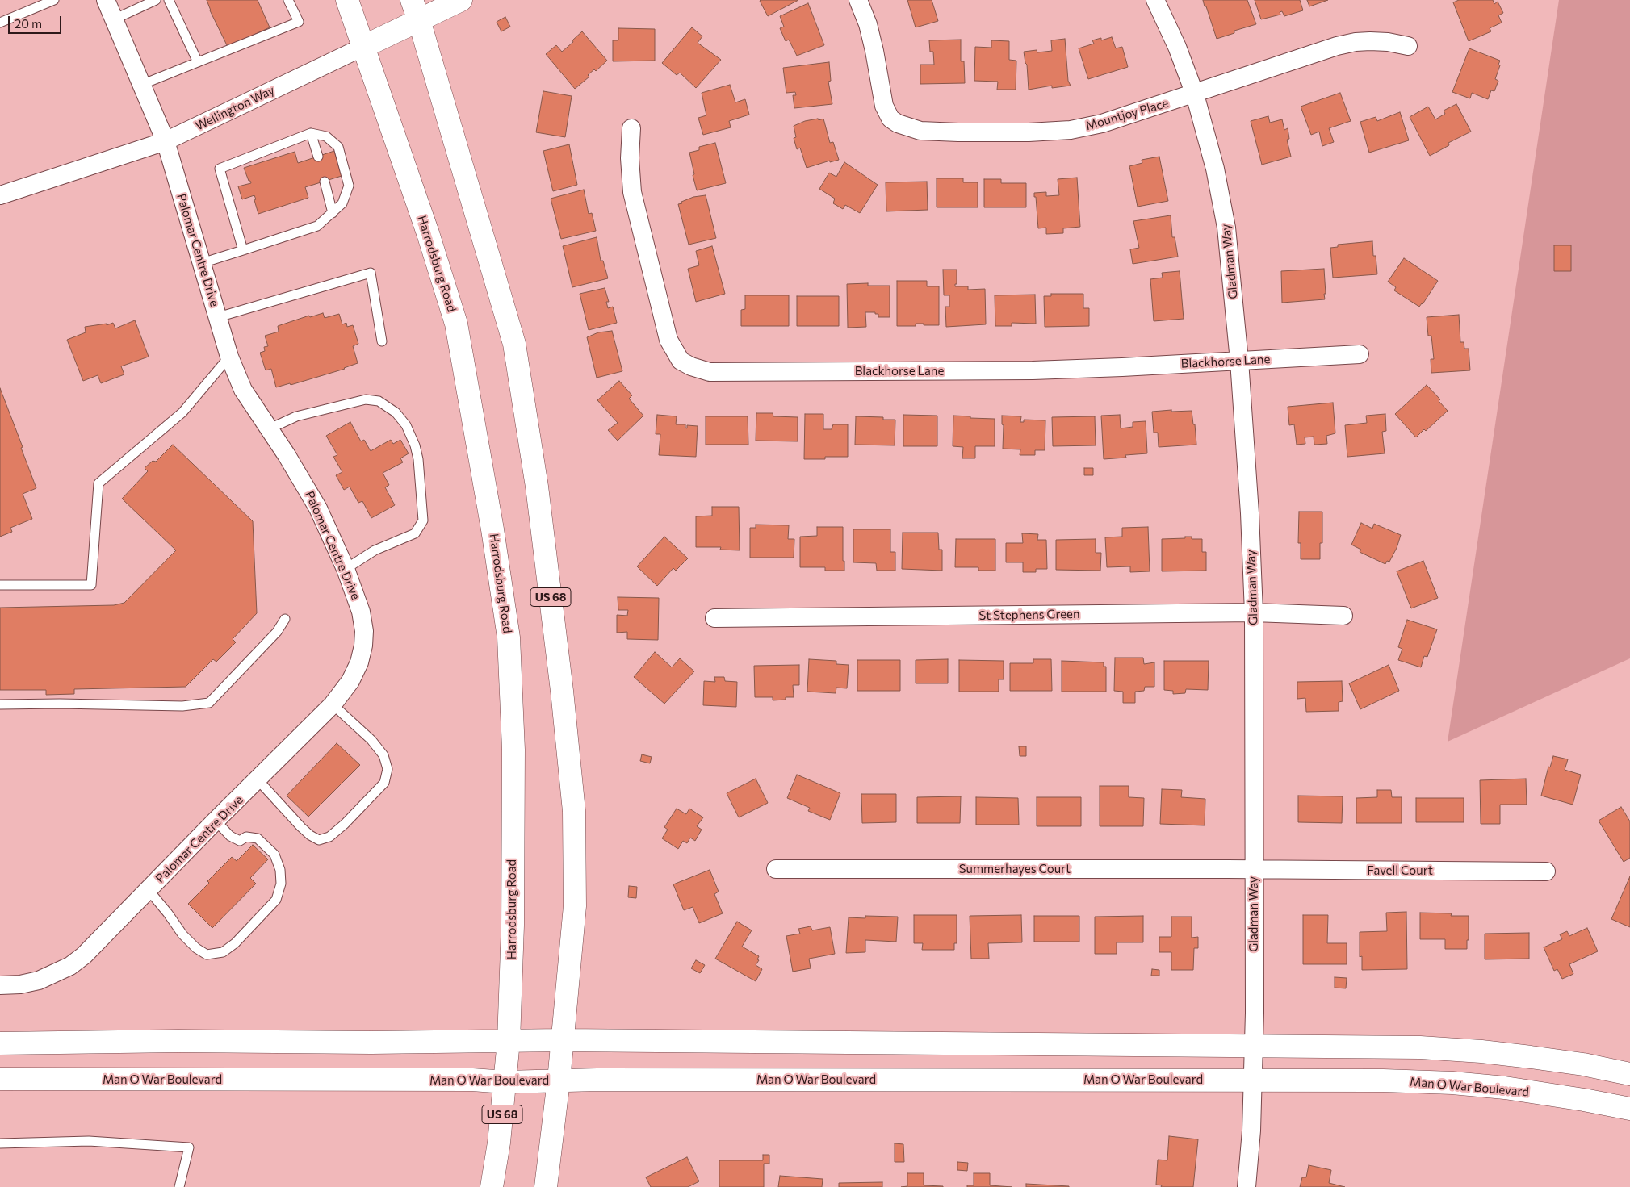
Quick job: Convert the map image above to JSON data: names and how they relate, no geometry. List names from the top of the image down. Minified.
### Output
{"streets":{"main road":["Wellington Way","Harrodsburg Road","US 68","Man O War Boulevard"],"street":["Mountjoy Place","Palomar Centre Drive","Gladman Way","Blackhorse Lane","St Stephens Green","Summerhayes Court","Favell Court"]},"crossings":[["Wellington Way","Palomar Centre Drive"],["Wellington Way","Harrodsburg Road"],["Wellington Way","US 68"],["Mountjoy Place","Gladman Way"],["Gladman Way","Blackhorse Lane"],["Gladman Way","St Stephens Green"],["Gladman Way","Summerhayes Court"],["Gladman Way","Favell Court"],["Gladman Way","Man O War Boulevard"],["Harrodsburg Road","Man O War Boulevard"],["US 68","Man O War Boulevard"],["Summerhayes Court","Favell Court"]],"scale_bar":"20 m"}
